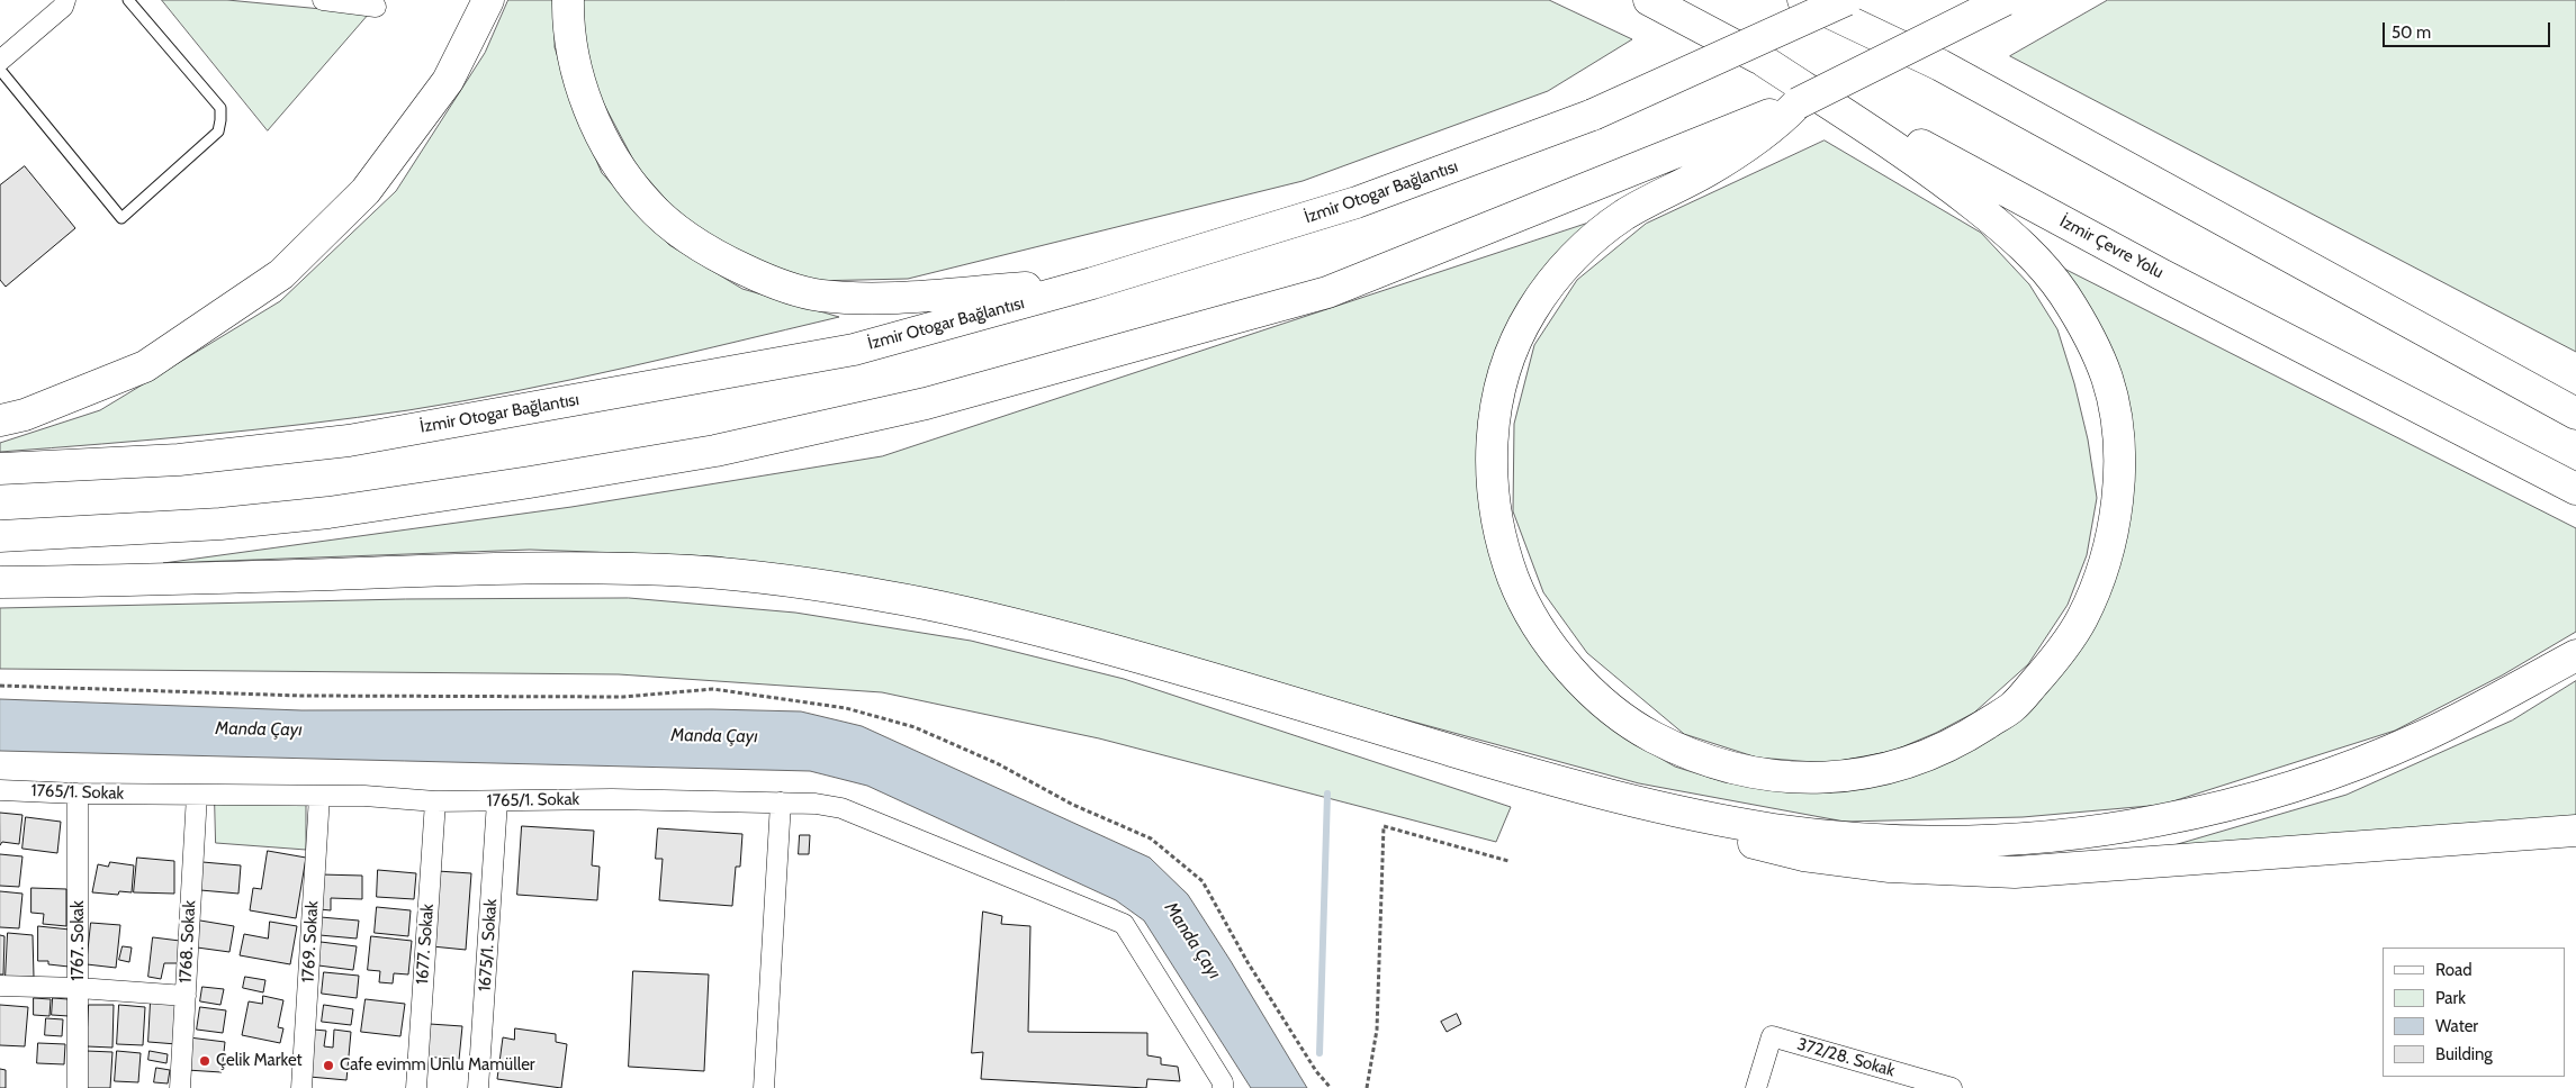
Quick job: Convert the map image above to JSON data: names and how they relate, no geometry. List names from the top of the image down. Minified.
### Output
{"streets":{"highway":["İzmir Otogar Bağlantısı","İzmir Çevre Yolu"],"street":["1765/1. Sokak","1767. Sokak","1768. Sokak","1769. Sokak","1677. Sokak","1675/1. Sokak","372/28. Sokak"]},"crossings":[["1765/1. Sokak","1767. Sokak"],["1765/1. Sokak","1768. Sokak"],["1765/1. Sokak","1769. Sokak"],["1765/1. Sokak","1677. Sokak"],["1765/1. Sokak","1675/1. Sokak"]],"water":["Manda Çayı"],"places":["Çelik Market","Cafe evimm Unlu Mamüller"],"legend":["Road","Park","Water","Building"],"scale_bar":"50 m"}
